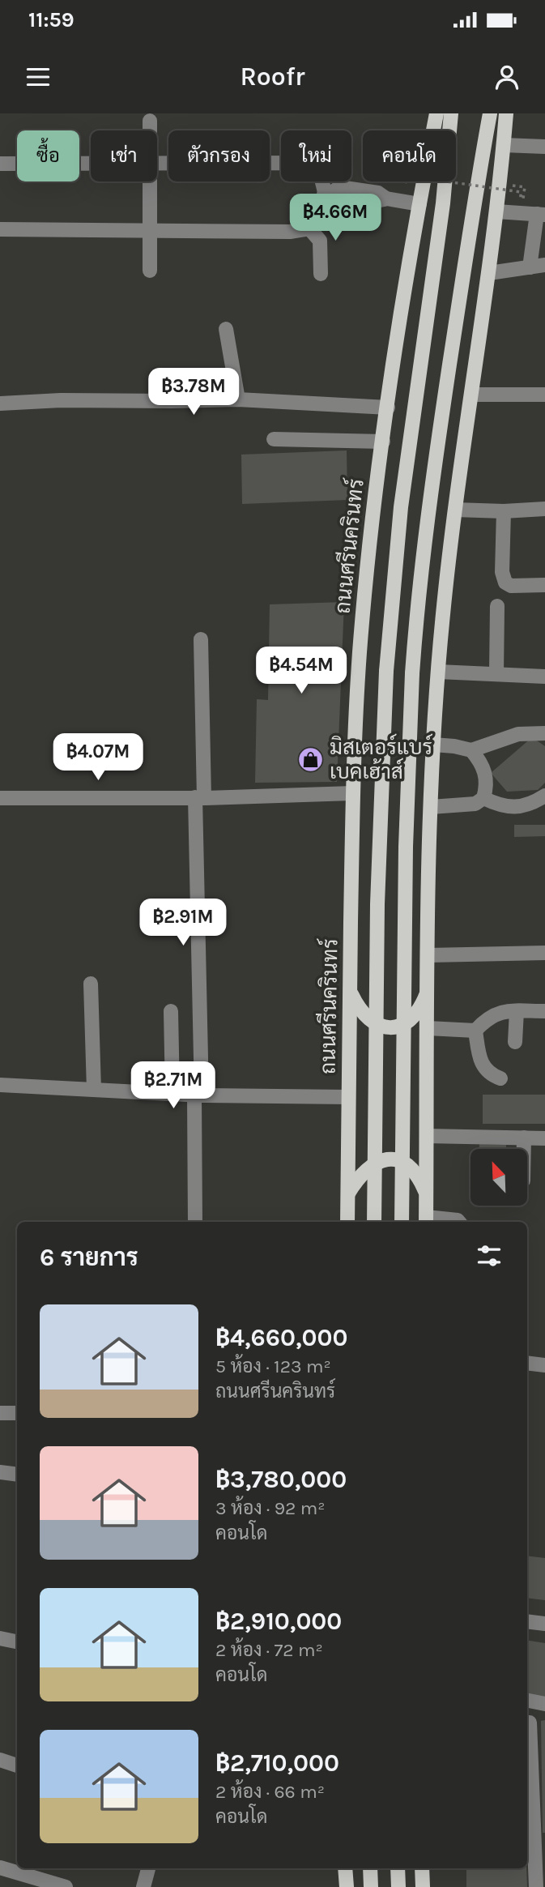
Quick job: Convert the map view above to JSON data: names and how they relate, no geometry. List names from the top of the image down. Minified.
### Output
{"streets":{"main road":["ถนนศรีนครินทร์"]},"places":{"shop":["มิสเตอร์แบร์ เบคเฮ้าส์"]},"north":"top left","page":{"status":"11:59","header":"Roofr","chip":["ซื้อ","เช่า","ตัวกรอง","ใหม่","คอนโด"],"price":["฿4.66M","฿3.78M","฿4.54M","฿4.07M","฿2.91M","฿2.71M"],"heading":"6 รายการ","list":[{"name":"฿4,660,000","note":"5 ห้อง · 123 m² · ถนนศรีนครินทร์"},{"name":"฿3,780,000","note":"3 ห้อง · 92 m² · คอนโด"},{"name":"฿2,910,000","note":"2 ห้อง · 72 m² · คอนโด"},{"name":"฿2,710,000","note":"2 ห้อง · 66 m² · คอนโด"}]}}
